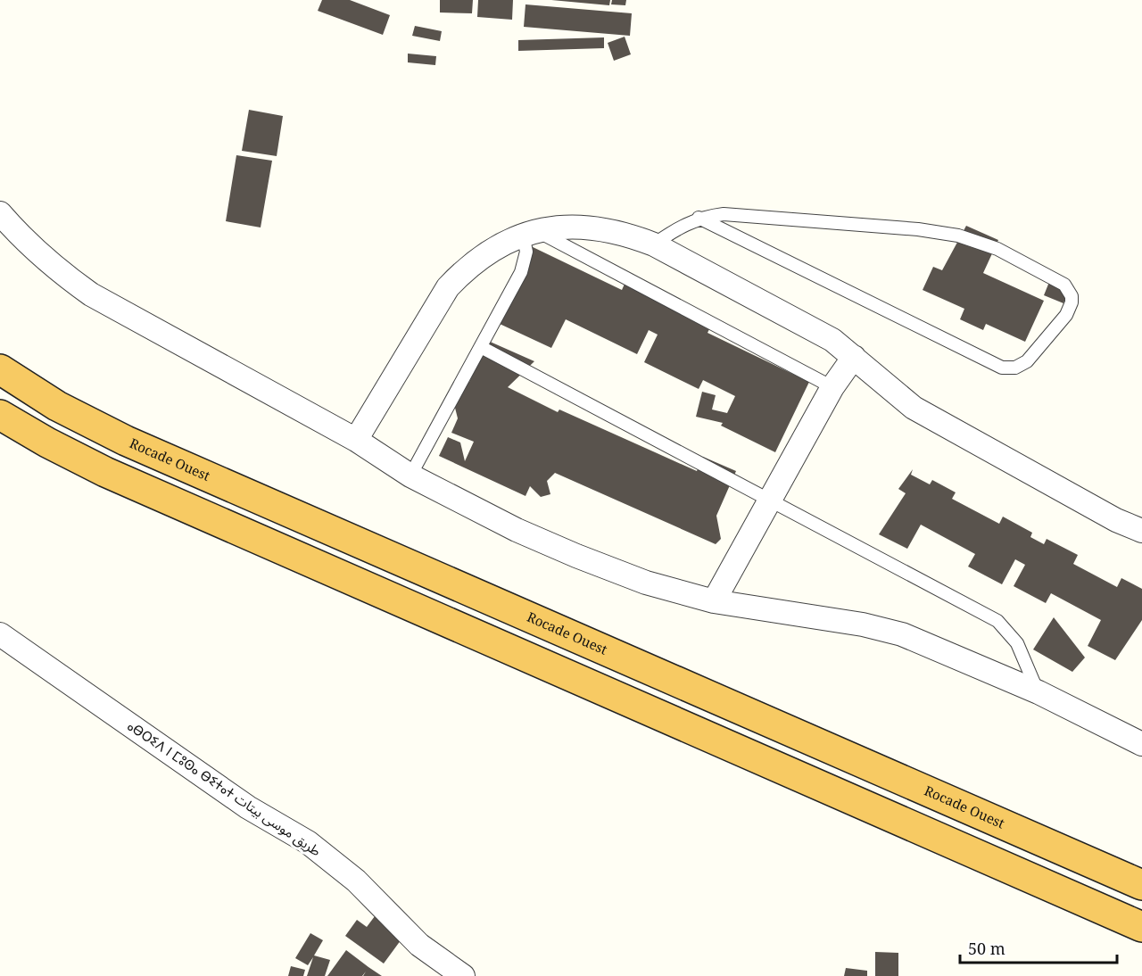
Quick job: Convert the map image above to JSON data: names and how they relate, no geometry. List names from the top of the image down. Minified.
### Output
{"streets":{"highway":["Rocade Ouest"],"street":["ⴰⴱⵔⵉⴷ ⵏ ⵎⵓⵙⴰ ⴱⵉⵜⴰⵜ طريق موسى بيتات"]},"scale_bar":"50 m"}
